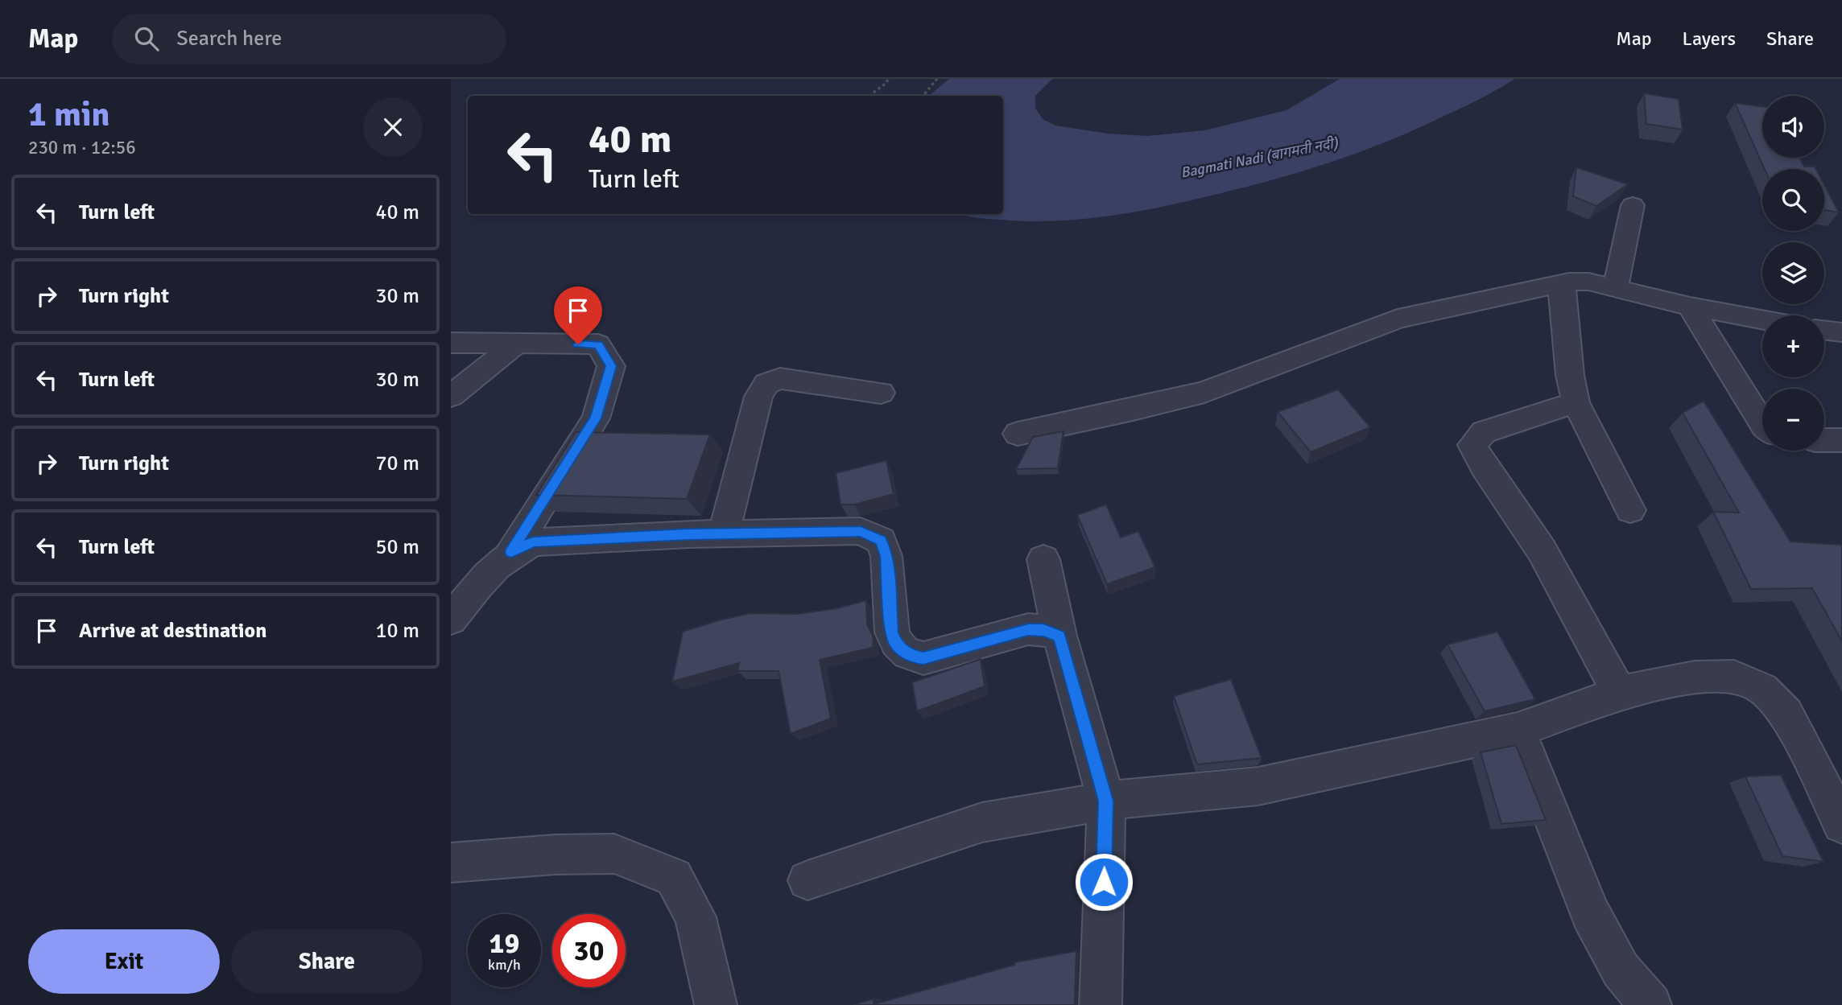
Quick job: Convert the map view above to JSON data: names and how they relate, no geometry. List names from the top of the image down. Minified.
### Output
{"water":["Bagmati Nadi (बागमती नदी)"],"page":{"header":"Map","search":"Search here","nav":["Map","Layers","Share"],"heading":["1 min","230 m · 12:56"],"map_buttons":["+","−"],"turn":["40 m","Turn left"],"list":[{"name":"Turn left","value":"40 m"},{"name":"Turn right","value":"30 m"},{"name":"Turn left","value":"30 m"},{"name":"Turn right","value":"70 m"},{"name":"Turn left","value":"50 m"},{"name":"Arrive at destination","value":"10 m"}],"speed":"19 km/h","limit":"30","buttons":["Exit","Share"]}}
